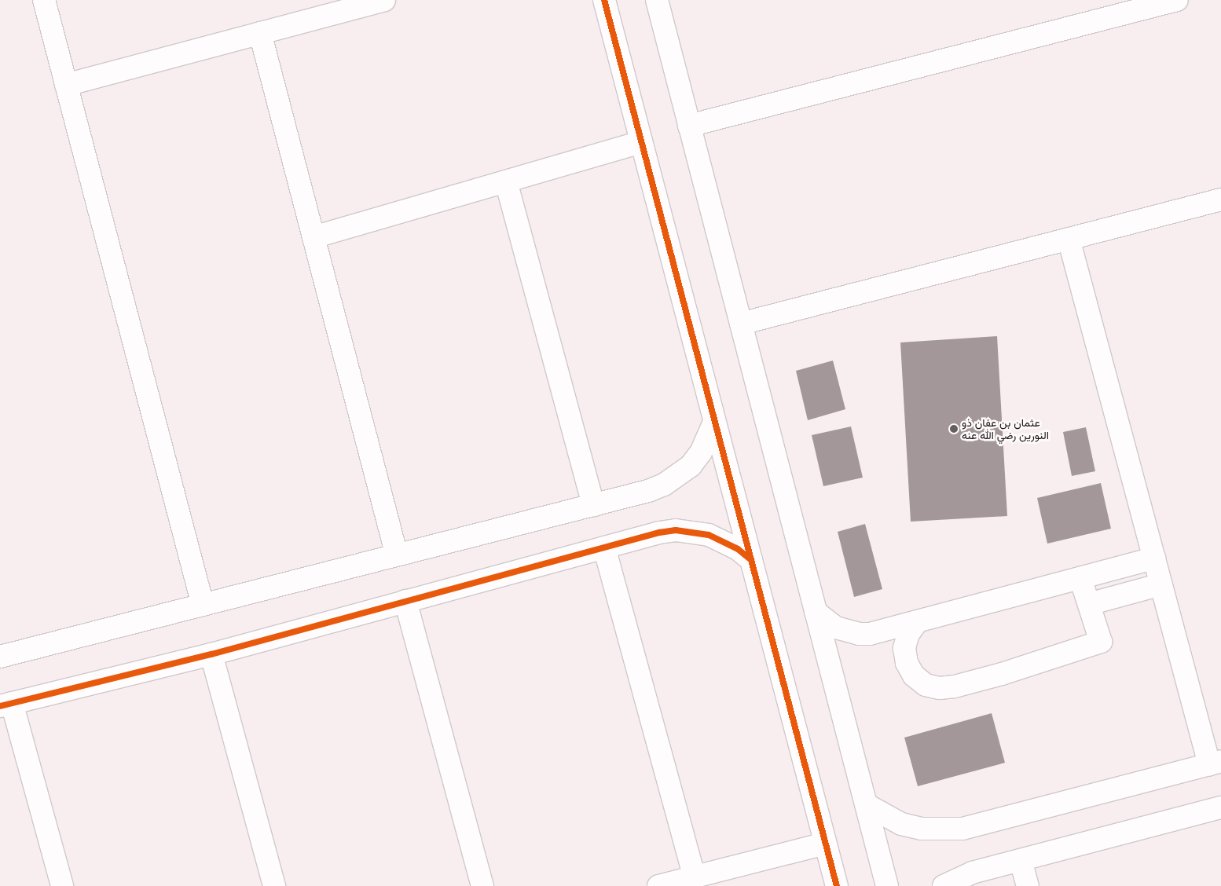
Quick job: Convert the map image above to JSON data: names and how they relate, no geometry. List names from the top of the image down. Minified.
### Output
{"places":["عثمان بن عفان ذو النورين رضي الله عنه"]}
